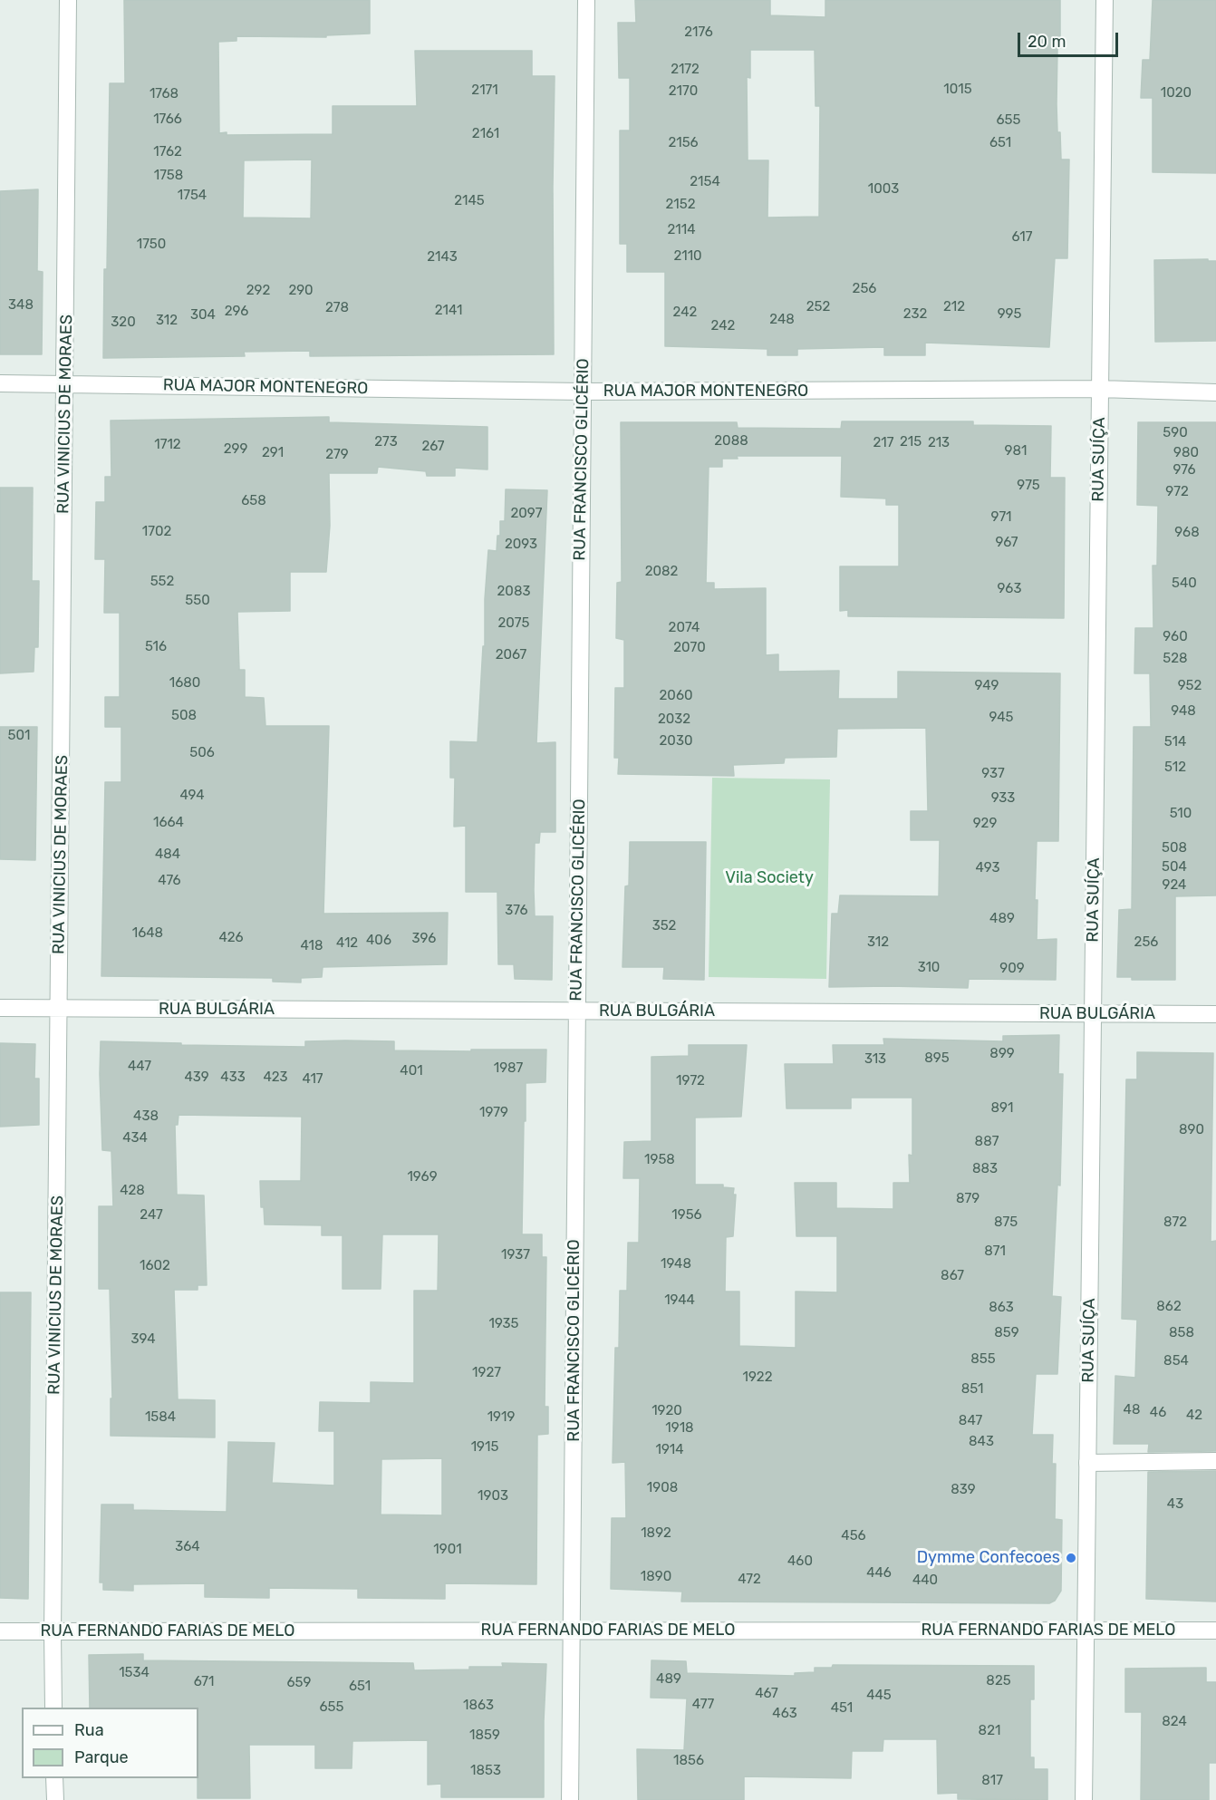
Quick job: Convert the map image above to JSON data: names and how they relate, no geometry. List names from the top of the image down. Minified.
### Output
{"streets":{"street":["RUA MAJOR MONTENEGRO","RUA VINICIUS DE MORAES","RUA FRANCISCO GLICÉRIO","RUA SUÍÇA","RUA BULGÁRIA","RUA FERNANDO FARIAS DE MELO"]},"crossings":[["RUA MAJOR MONTENEGRO","RUA VINICIUS DE MORAES"],["RUA MAJOR MONTENEGRO","RUA FRANCISCO GLICÉRIO"],["RUA MAJOR MONTENEGRO","RUA SUÍÇA"],["RUA VINICIUS DE MORAES","RUA BULGÁRIA"],["RUA VINICIUS DE MORAES","RUA FERNANDO FARIAS DE MELO"],["RUA FRANCISCO GLICÉRIO","RUA BULGÁRIA"],["RUA FRANCISCO GLICÉRIO","RUA FERNANDO FARIAS DE MELO"],["RUA SUÍÇA","RUA BULGÁRIA"],["RUA SUÍÇA","RUA FERNANDO FARIAS DE MELO"]],"parks":["Vila Society"],"places":["Dymme Confecoes"],"house_numbers":["2176","2172","1015","2171","2170","1020","1768","1766","655","2161","2156","651","1762","1758","2154","1003","1754","2145","2152","2114","617","1750","2110","2143","256","292","290","348","252","212","278","2141","296","242","232","995","304","248","312","320","242","590","2088","273","215","217","213","1712","267","299","981","291","980","279","976","975","972","658","2097","971","1702","968","967","2093","2082","552","540","963","2083","550","2075","2074","960","516","2070","2067","528","1680","949","952","2060","948","508","945","2032","501","2030","514","506","512","937","494","933","510","1664","929","508","484","504","493","476","924","376","489","352","1648","426","396","406","312","256","412","418","310","909","899","895","313","447","1987","401","439","433","423","417","1972","891","1979","438","890","434","887","1958","883","1969","428","879","247","1956","875","872","871","1937","1948","1602","867","1944","862","863","1935","859","858","394","855","854","1927","1922","851","48","1920","46","42","1584","1919","847","1918","843","1915","1914","1908","839","1903","43","1892","456","364","1901","460","446","1890","472","440","1534","489","825","671","659","651","467","445","477","1863","655","451","463","824","821","1859","1856","1853","817"],"legend":["Rua","Parque"],"scale_bar":"20 m"}
